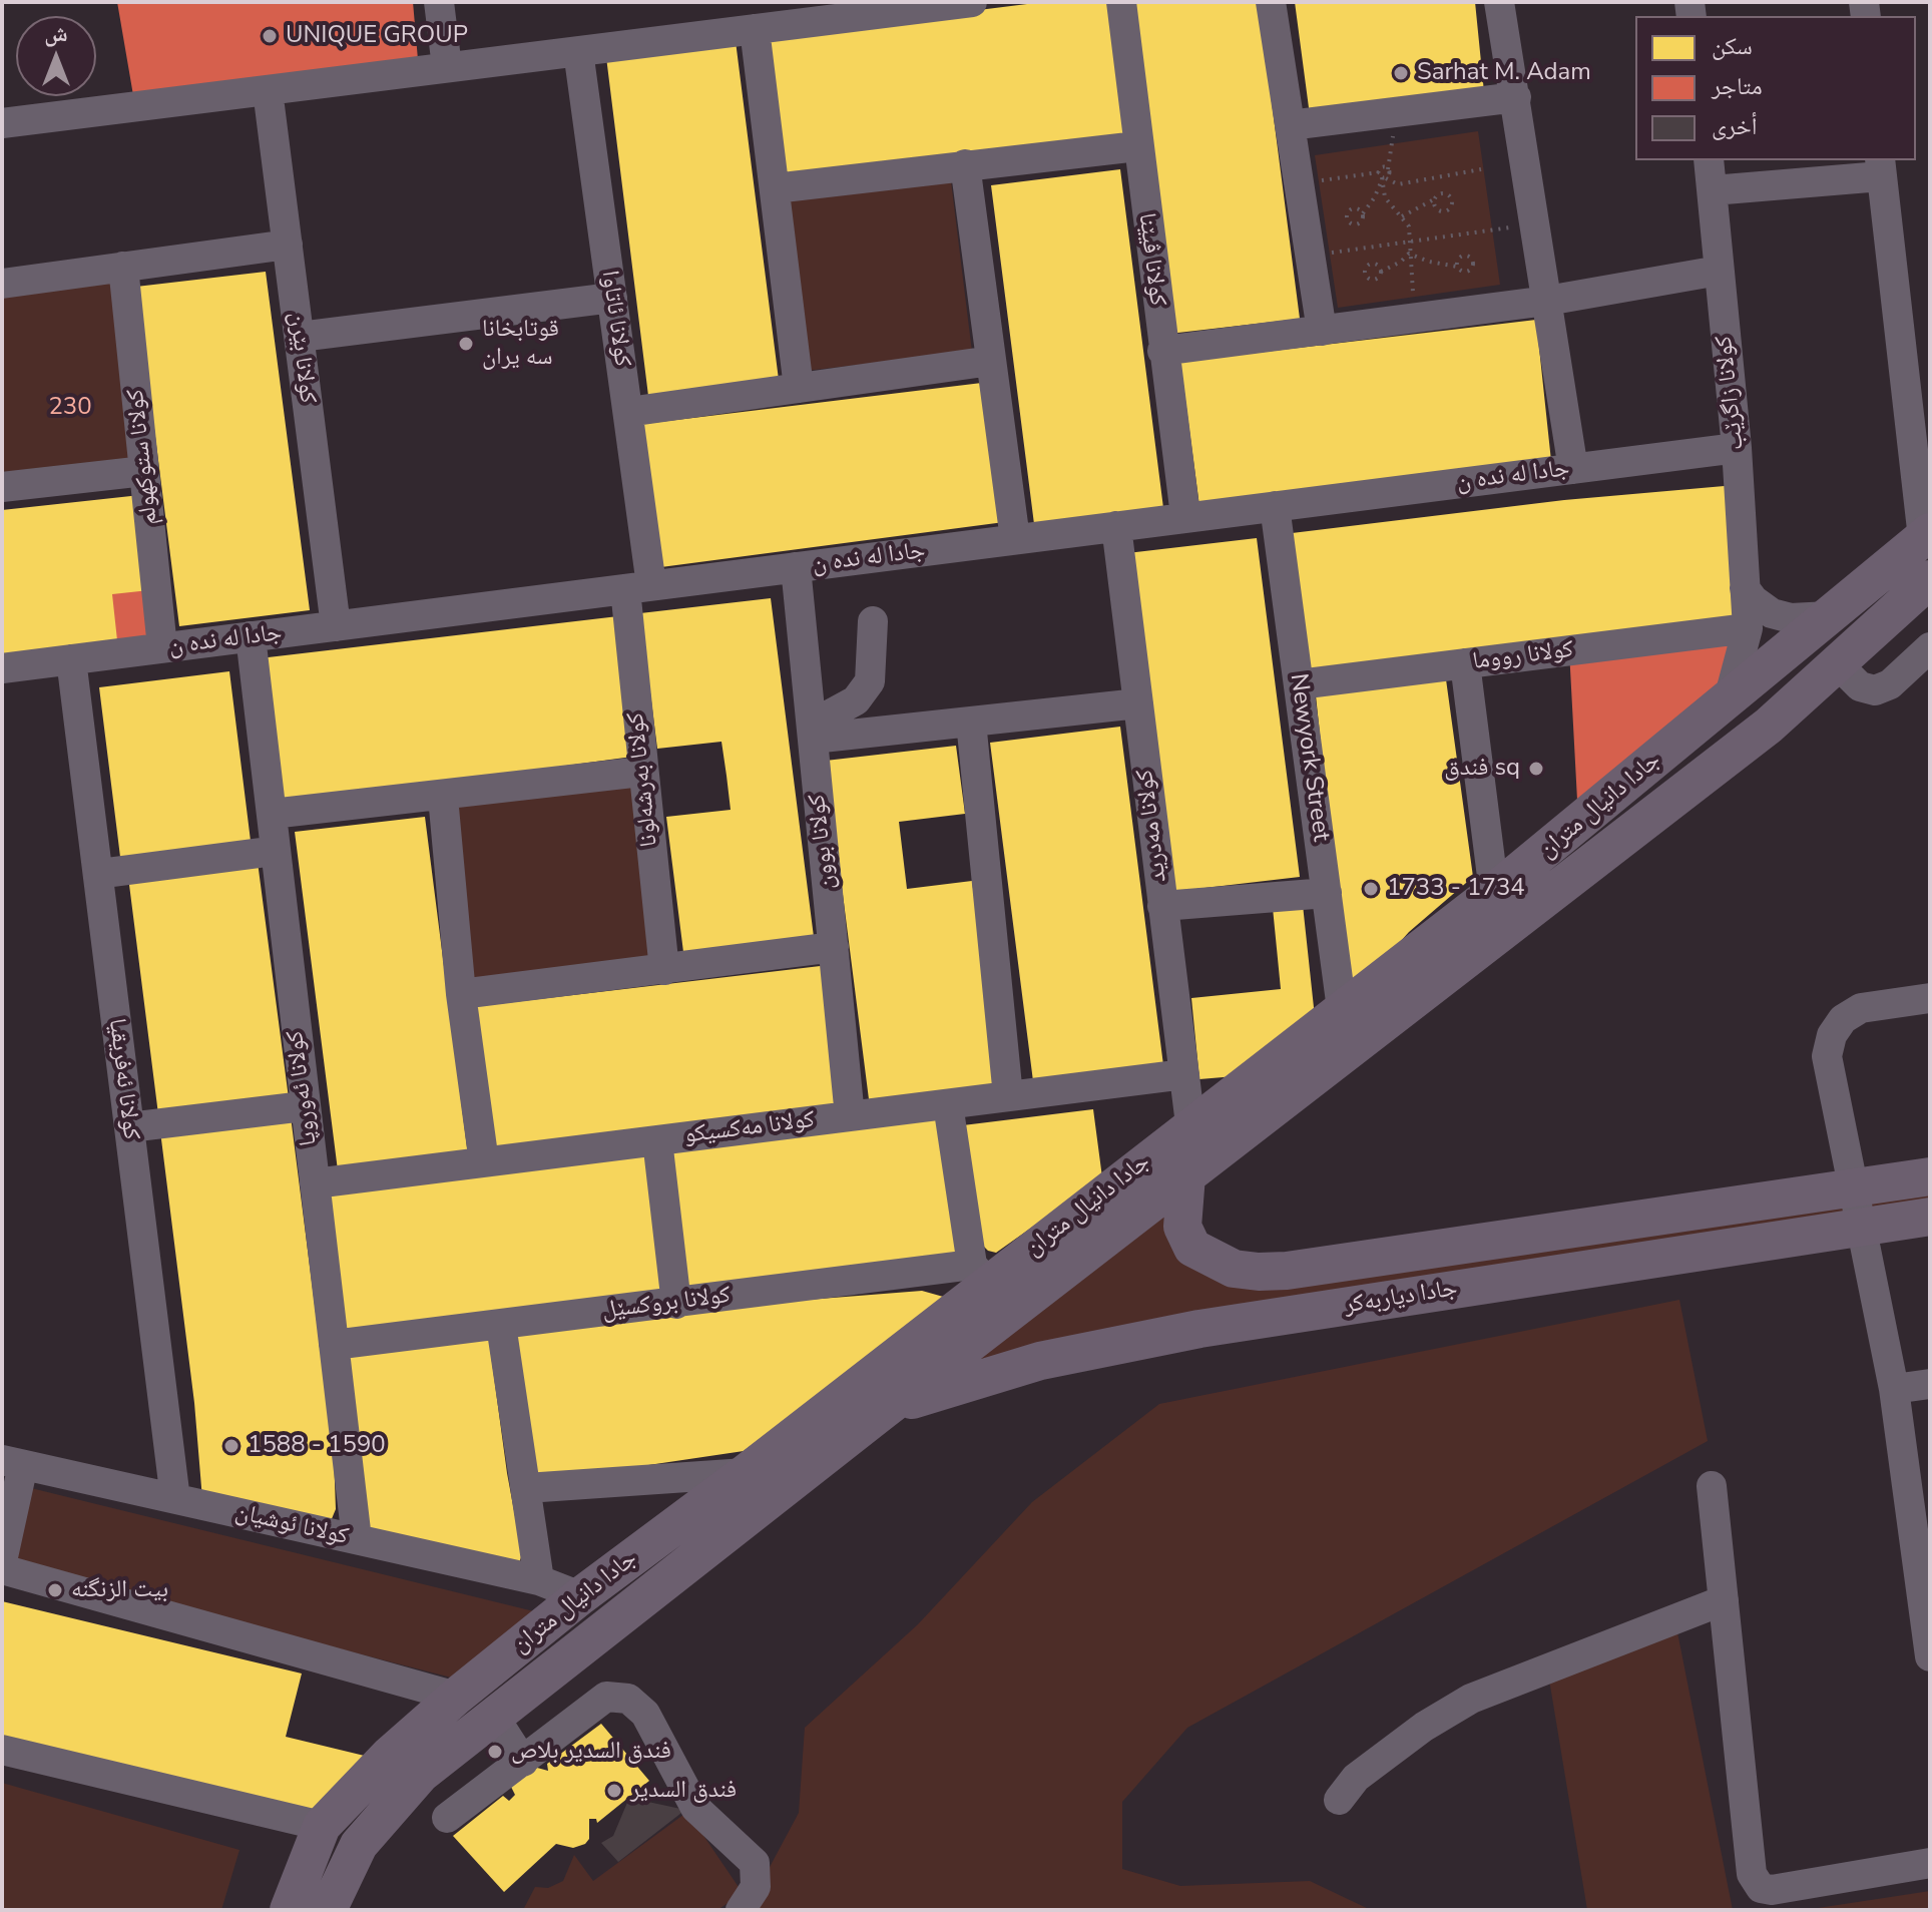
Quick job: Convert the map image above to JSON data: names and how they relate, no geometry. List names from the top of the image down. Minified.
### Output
{"streets":{"main road":["جادا دانيال متران","جادا دیاربه‌كر"],"street":["كولانا ڤیێنا","كولانا ئاتاوا","كولانا بێرن","كولانا زاگرێب","كولانا ستوكهولم","جادا له نده ن","كولانا رووما","Newyork Street","كولانا به‌رشه‌لونا","كولانا مه‌درید","كولانا بوون","كولانا ئه‌فریقیا","كولانا ئه‌وروپا","كولانا مەکسیکو","كولانا بروکسێل","كولانا ئوشيان"]},"crossings":[["كولانا ڤیێنا","جادا له نده ن"],["كولانا ئاتاوا","جادا له نده ن"],["كولانا ئاتاوا","كولانا به‌رشه‌لونا"],["كولانا بێرن","جادا له نده ن"],["كولانا زاگرێب","جادا له نده ن"],["كولانا زاگرێب","كولانا رووما"],["كولانا زاگرێب","جادا دانيال متران"],["كولانا ستوكهولم","جادا له نده ن"],["جادا له نده ن","Newyork Street"],["جادا له نده ن","كولانا به‌رشه‌لونا"],["جادا له نده ن","كولانا مه‌درید"],["جادا له نده ن","كولانا بوون"],["جادا له نده ن","كولانا ئه‌فریقیا"],["جادا له نده ن","كولانا ئه‌وروپا"],["كولانا رووما","Newyork Street"],["Newyork Street","جادا دانيال متران"],["جادا دانيال متران","كولانا مه‌درید"],["جادا دانيال متران","جادا دیاربه‌كر"],["جادا دانيال متران","كولانا بروکسێل"],["جادا دانيال متران","كولانا ئوشيان"],["كولانا مه‌درید","كولانا مەکسیکو"],["كولانا بوون","كولانا مەکسیکو"],["كولانا ئه‌فریقیا","كولانا ئوشيان"],["كولانا ئه‌وروپا","كولانا مەکسیکو"],["كولانا ئه‌وروپا","كولانا بروکسێل"],["كولانا ئه‌وروپا","كولانا ئوشيان"]],"parks":["230"],"places":["UNIQUE GROUP","Sarhat M. Adam","قوتابخانا سه يران","فندق sq","1733 - 1734","1588 - 1590","بيت الزنگنه","فندق السدير بلاص","فندق السدير"],"legend":["سكن","متاجر","أخرى"],"north":"top"}
